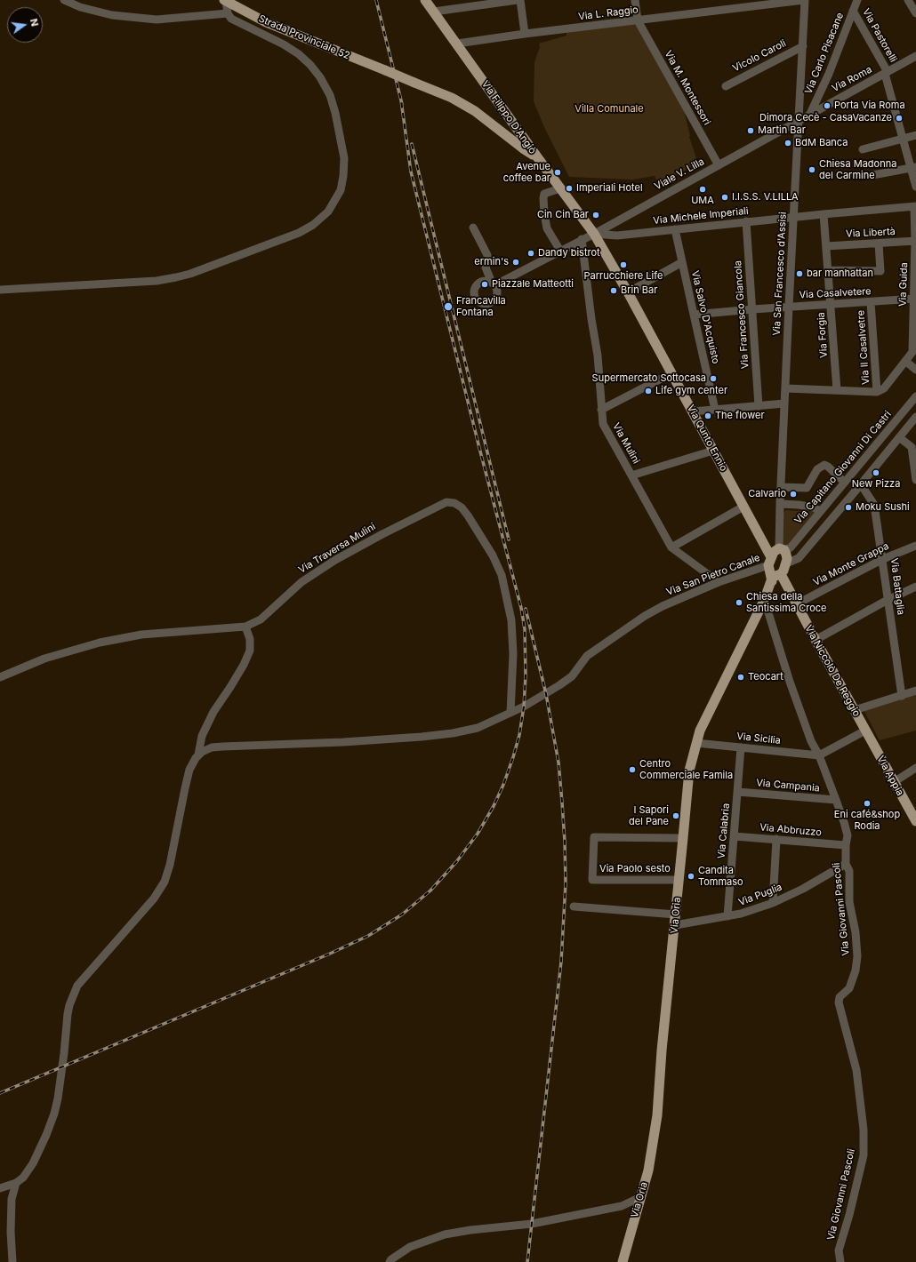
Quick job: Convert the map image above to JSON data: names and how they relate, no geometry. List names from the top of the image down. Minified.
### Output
{"streets":{"main road":["Strada Provinciale 52","Via Filippo D'Angiò","Via Qunto Ennio","Via Niccolò De Reggio","Via Appia","Via Oria"],"street":["Via L. Raggio","Via Pastorelli","Via Carlo Pisacane","Vicolo Caroli","Via Roma","Via M. Montessori","Viale V. Lilla","Via Michele Imperiali","Via Libertà","Via San Francesco d'Assisi","Via Guida","Via Casalvetere","Via Francesco Giancola","Via Salvo D'Acquisto","Via Forgia","Via II Casalvetre","Via Mulini","Via Capitano Giovanni Di Castri","Via Traversa Mulini","Via Monte Grappa","Via San Pietro Canale","Via Battaglia","Via Sicilia","Via Campania","Via Abbruzzo","Via Calabria","Via Paolo sesto","Via Puglia","Via Giovanni Pascoli"]},"crossings":[["Via L. Raggio","Via M. Montessori"],["Via L. Raggio","Via Filippo D'Angiò"],["Via L. Raggio","Via San Francesco d'Assisi"],["Via Pastorelli","Via Carlo Pisacane"],["Via Pastorelli","Via Roma"],["Strada Provinciale 52","Via Filippo D'Angiò"],["Via Carlo Pisacane","Via Roma"],["Vicolo Caroli","Via San Francesco d'Assisi"],["Via Roma","Viale V. Lilla"],["Via Roma","Via San Francesco d'Assisi"],["Via M. Montessori","Viale V. Lilla"],["Via Filippo D'Angiò","Viale V. Lilla"],["Via Filippo D'Angiò","Via Michele Imperiali"],["Via Filippo D'Angiò","Via Qunto Ennio"],["Viale V. Lilla","Via Michele Imperiali"],["Viale V. Lilla","Via San Francesco d'Assisi"],["Viale V. Lilla","Via Qunto Ennio"],["Viale V. Lilla","Via Mulini"],["Via Michele Imperiali","Via San Francesco d'Assisi"],["Via Michele Imperiali","Via Guida"],["Via Michele Imperiali","Via Francesco Giancola"],["Via Michele Imperiali","Via Salvo D'Acquisto"],["Via Michele Imperiali","Via Forgia"],["Via Michele Imperiali","Via Qunto Ennio"],["Via Libertà","Via Guida"],["Via Libertà","Via Forgia"],["Via San Francesco d'Assisi","Via Casalvetere"],["Via San Francesco d'Assisi","Via Qunto Ennio"],["Via San Francesco d'Assisi","Via Capitano Giovanni Di Castri"],["Via San Francesco d'Assisi","Via San Pietro Canale"],["Via San Francesco d'Assisi","Via Niccolò De Reggio"],["Via San Francesco d'Assisi","Via Oria"],["Via Guida","Via Casalvetere"],["Via Guida","Via II Casalvetre"],["Via Casalvetere","Via Francesco Giancola"],["Via Casalvetere","Via Salvo D'Acquisto"],["Via Casalvetere","Via Forgia"],["Via Casalvetere","Via II Casalvetre"],["Via Qunto Ennio","Via Capitano Giovanni Di Castri"],["Via Qunto Ennio","Via San Pietro Canale"],["Via Qunto Ennio","Via Niccolò De Reggio"],["Via Qunto Ennio","Via Oria"],["Via Mulini","Via San Pietro Canale"],["Via Capitano Giovanni Di Castri","Via San Pietro Canale"],["Via Capitano Giovanni Di Castri","Via Niccolò De Reggio"],["Via Capitano Giovanni Di Castri","Via Oria"],["Via Traversa Mulini","Via San Pietro Canale"],["Via Monte Grappa","Via Battaglia"],["Via Monte Grappa","Via Niccolò De Reggio"],["Via San Pietro Canale","Via Niccolò De Reggio"],["Via San Pietro Canale","Via Oria"],["Via Niccolò De Reggio","Via Appia"],["Via Niccolò De Reggio","Via Oria"],["Via Sicilia","Via Calabria"],["Via Sicilia","Via Giovanni Pascoli"],["Via Sicilia","Via Oria"],["Via Campania","Via Calabria"],["Via Campania","Via Giovanni Pascoli"],["Via Abbruzzo","Via Calabria"],["Via Abbruzzo","Via Giovanni Pascoli"],["Via Calabria","Via Puglia"],["Via Paolo sesto","Via Oria"],["Via Puglia","Via Giovanni Pascoli"],["Via Puglia","Via Oria"],["Via Giovanni Pascoli","Via Oria"]],"parks":["Villa Comunale"],"places":["Porta Via Roma","Dimora Cecè - CasaVacanze","Martin Bar","BdM Banca","Chiesa Madonna del Carmine","Avenue coffee bar","Imperiali Hotel","UMA","I.I.S.S. V.LILLA","Cin Cin Bar","Dandy bistrot","ermin's","Parrucchiere Life","bar manhattan","Piazzale Matteotti","Brin Bar","Francavilla Fontana","Supermercato Sottocasa","Life gym center","The flower","New Pizza","Calvario","Moku Sushi","Chiesa della Santissima Croce","Teocart","Centro Commerciale Famila","Eni café&shop Rodia","I Sapori del Pane","Candita Tommaso"],"north":"right"}
